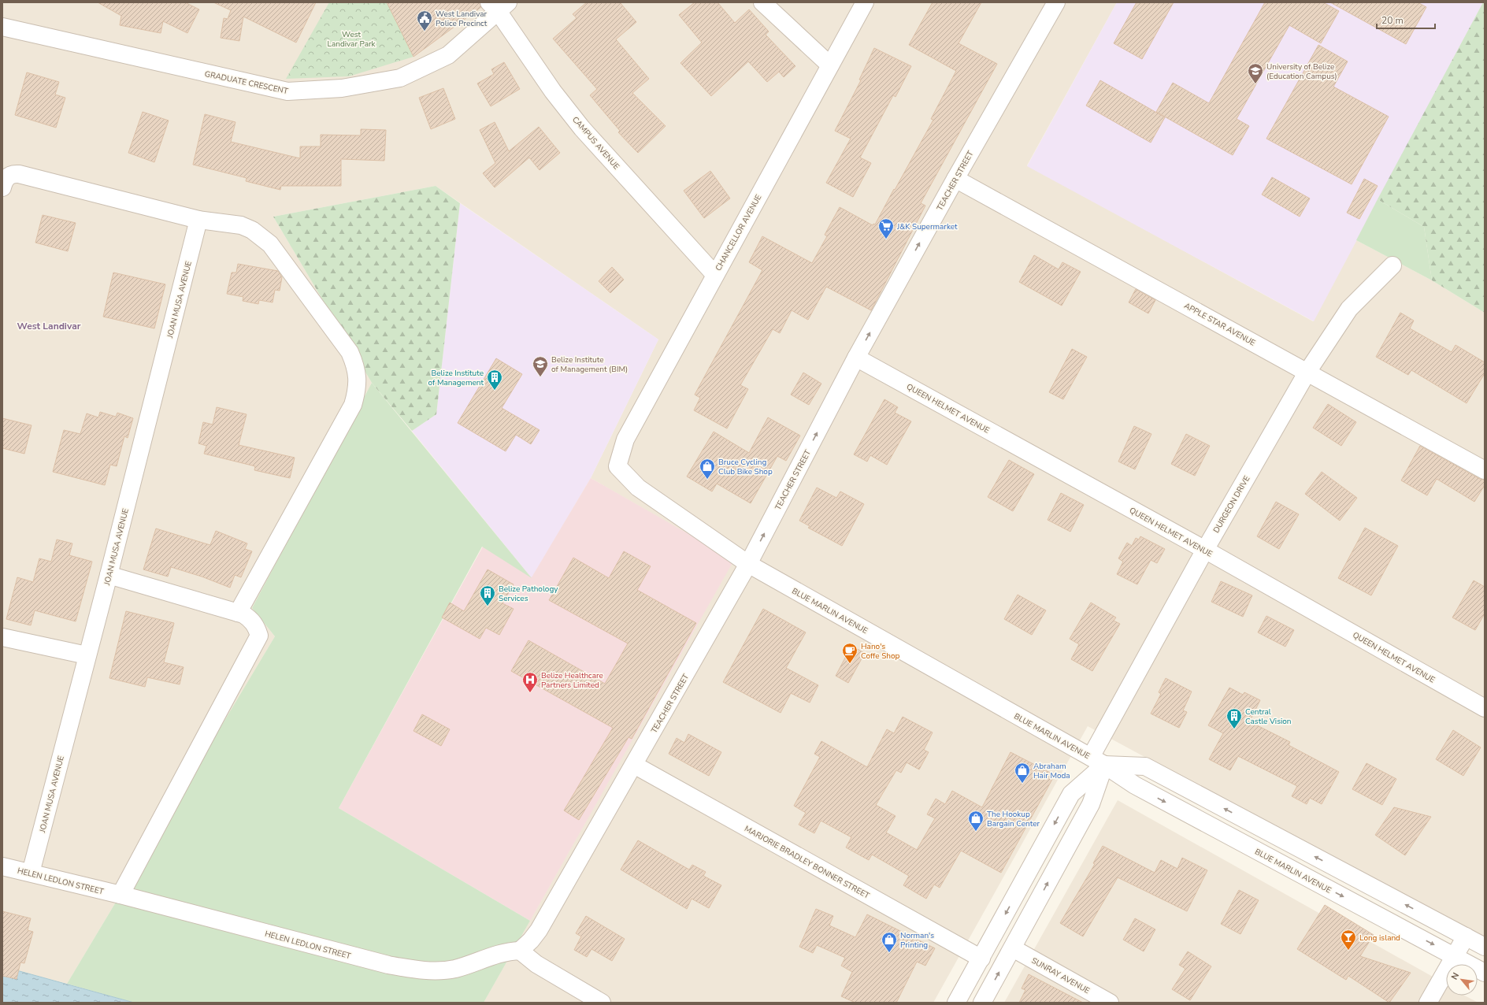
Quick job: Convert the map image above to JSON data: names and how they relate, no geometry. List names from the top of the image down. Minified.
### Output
{"streets":{"street":["GRADUATE CRESCENT","CAMPUS AVENUE","TEACHER STREET","CHANCELLOR AVENUE","JOAN MUSA AVENUE","APPLE STAR AVENUE","QUEEN HELMET AVENUE","DURGEON DRIVE","BLUE MARLIN AVENUE","MARJORIE BRADLEY BONNER STREET","HELEN LEDLON STREET","SUNRAY AVENUE"]},"crossings":[["GRADUATE CRESCENT","CAMPUS AVENUE"],["CAMPUS AVENUE","CHANCELLOR AVENUE"],["TEACHER STREET","APPLE STAR AVENUE"],["TEACHER STREET","QUEEN HELMET AVENUE"],["TEACHER STREET","BLUE MARLIN AVENUE"],["TEACHER STREET","MARJORIE BRADLEY BONNER STREET"],["TEACHER STREET","HELEN LEDLON STREET"],["CHANCELLOR AVENUE","BLUE MARLIN AVENUE"],["JOAN MUSA AVENUE","HELEN LEDLON STREET"],["APPLE STAR AVENUE","DURGEON DRIVE"],["QUEEN HELMET AVENUE","DURGEON DRIVE"],["DURGEON DRIVE","BLUE MARLIN AVENUE"]],"one_way":["TEACHER STREET"],"districts":["West Landivar"],"parks":["West Landivar Park"],"places":{"public building":["West Landivar Police Precinct"],"school or university":["University of Belize (Education Campus)","Belize Institute of Management (BIM)"],"supermarket":["J&K Supermarket"],"building":["Belize Institute of Management","Belize Pathology Services","Central Castle Vision"],"shop":["Bruce Cycling Club Bike Shop","Abraham Hair Moda","The Hookup Bargain Center","Norman's Printing"],"cafe":["Hano's Coffe Shop"],"hospital":["Belize Healthcare Partners Limited"],"bar":["Long island"]},"scale_bar":"20 m","north":"top left"}
